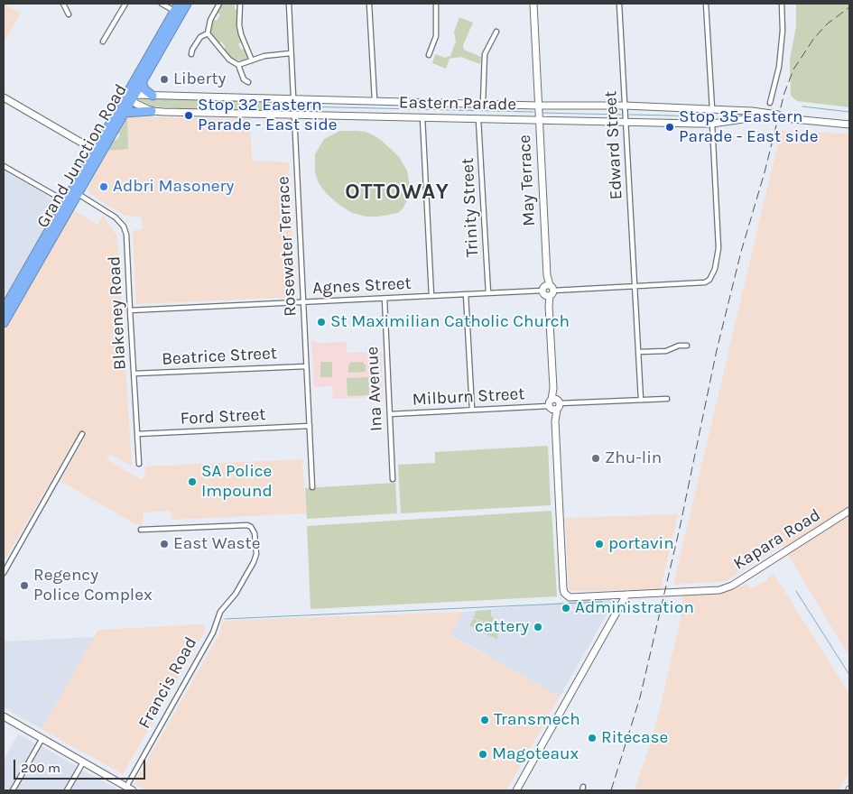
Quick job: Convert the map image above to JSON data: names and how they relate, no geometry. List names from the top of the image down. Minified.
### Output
{"streets":{"highway":["Grand Junction Road"],"main road":["Eastern Parade","May Terrace","Kapara Road"],"street":["Edward Street","Trinity Street","Rosewater Terrace","Agnes Street","Blakeney Road","Beatrice Street","Ina Avenue","Milburn Street","Ford Street","Francis Road"]},"crossings":[["Eastern Parade","Edward Street"],["Eastern Parade","Grand Junction Road"],["Eastern Parade","May Terrace"],["Eastern Parade","Trinity Street"],["Eastern Parade","Rosewater Terrace"],["Edward Street","Agnes Street"],["Edward Street","Milburn Street"],["Grand Junction Road","Blakeney Road"],["May Terrace","Agnes Street"],["May Terrace","Milburn Street"],["May Terrace","Kapara Road"],["Trinity Street","Agnes Street"],["Rosewater Terrace","Agnes Street"],["Rosewater Terrace","Beatrice Street"],["Rosewater Terrace","Ford Street"],["Agnes Street","Blakeney Road"],["Agnes Street","Ina Avenue"],["Blakeney Road","Beatrice Street"],["Blakeney Road","Ford Street"],["Ina Avenue","Milburn Street"]],"districts":["OTTOWAY"],"places":["Liberty","Stop 32 Eastern Parade - East side","Stop 35 Eastern Parade - East side","Adbri Masonery","St Maximilian Catholic Church","Zhu-lin","SA Police Impound","East Waste","portavin","Regency Police Complex","Administration","cattery","Transmech","Ritecase","Magoteaux"],"scale_bar":"200 m"}
